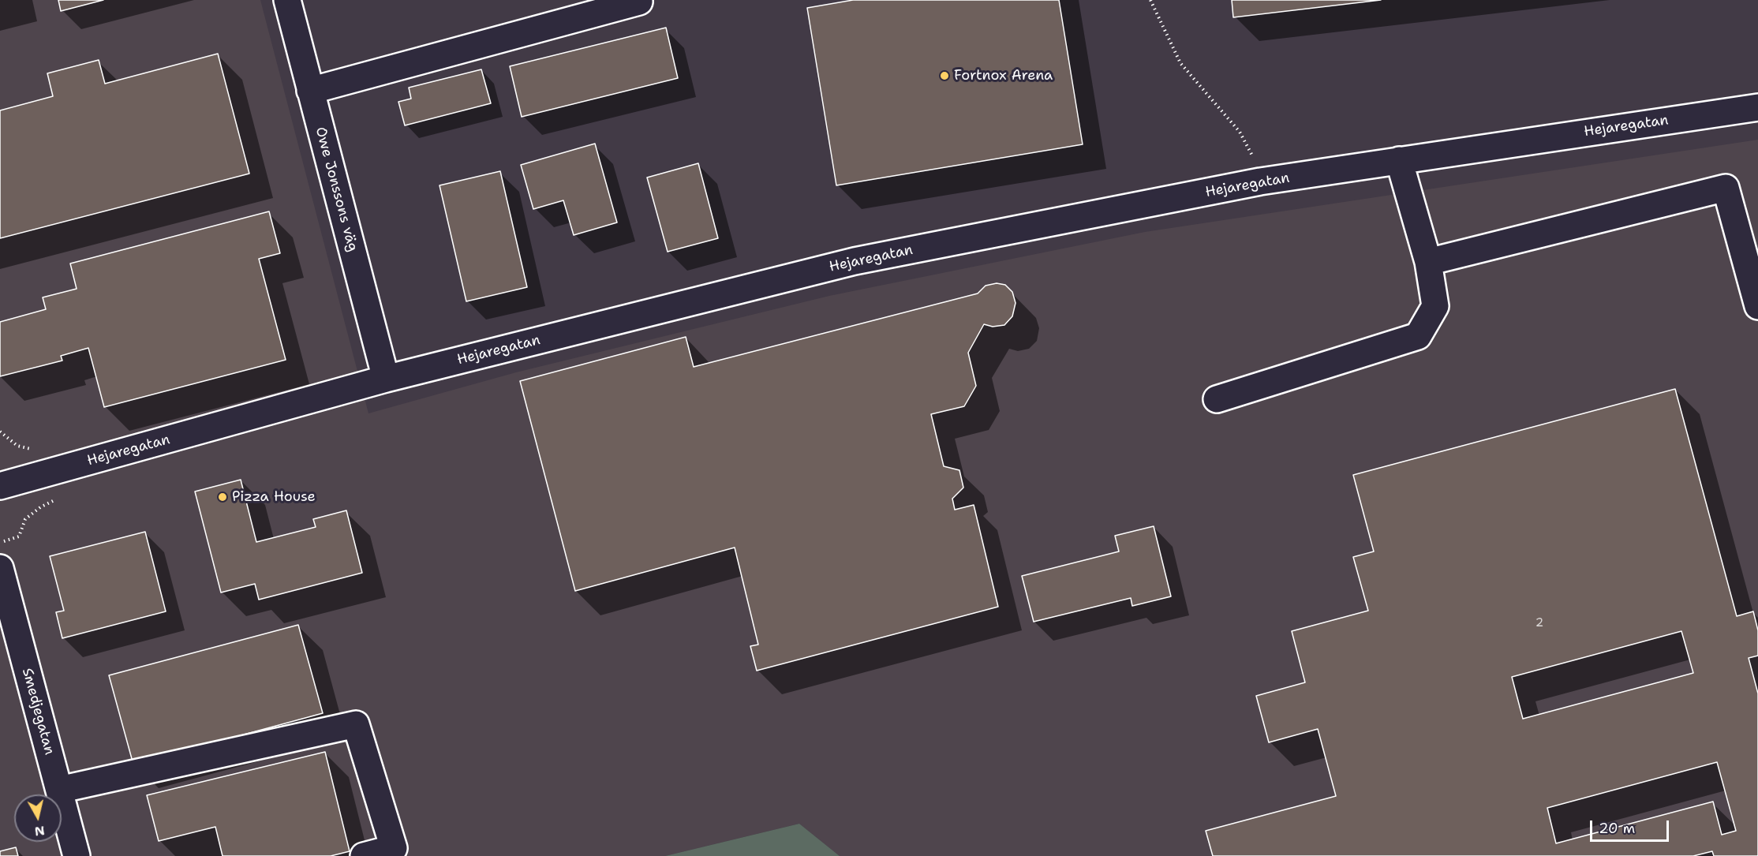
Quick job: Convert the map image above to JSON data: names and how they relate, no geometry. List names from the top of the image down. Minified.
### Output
{"streets":{"street":["Hejaregatan","Owe Jonssons väg","Smedjegatan"]},"crossings":[["Hejaregatan","Owe Jonssons väg"]],"places":["Fortnox Arena","Pizza House"],"house_numbers":["2"],"scale_bar":"20 m","north":"bottom"}
